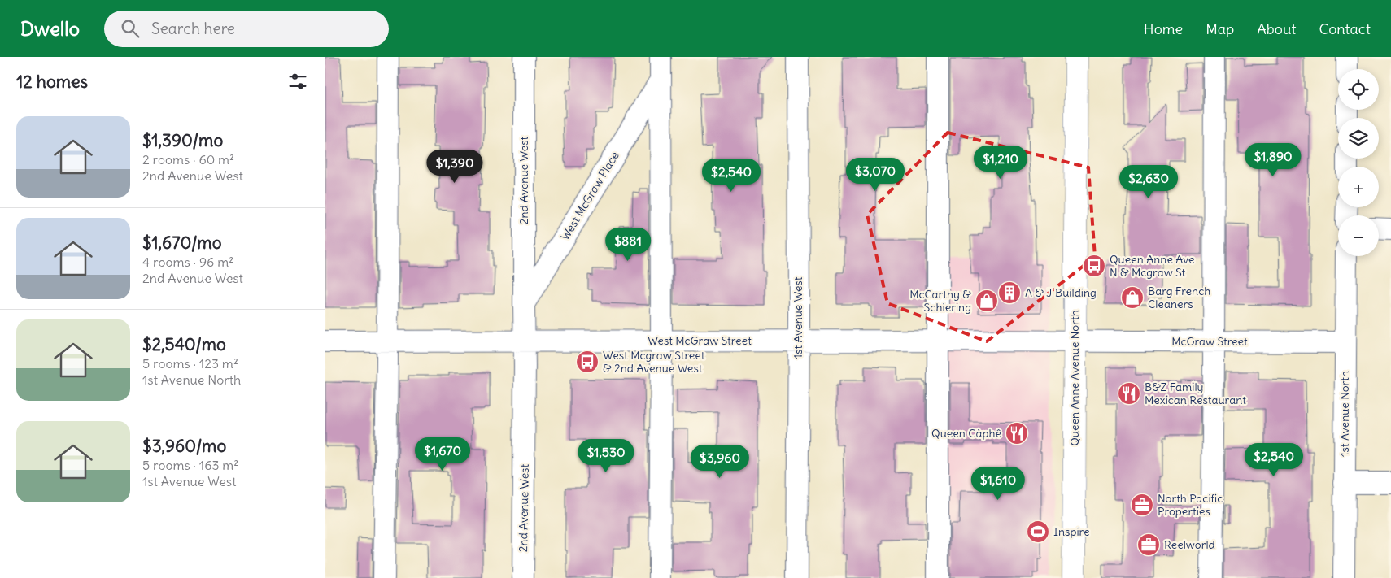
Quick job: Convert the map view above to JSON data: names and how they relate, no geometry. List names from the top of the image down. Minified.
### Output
{"streets":{"main road":["Queen Anne Avenue North"],"street":["2nd Avenue West","West McGraw Place","1st Avenue West","West McGraw Street","McGraw Street","1st Avenue North"]},"crossings":[["2nd Avenue West","West McGraw Place"],["2nd Avenue West","West McGraw Street"],["1st Avenue West","West McGraw Street"],["West McGraw Street","McGraw Street"],["West McGraw Street","Queen Anne Avenue North"],["McGraw Street","Queen Anne Avenue North"],["McGraw Street","1st Avenue North"]],"places":{"bus stop":["Queen Anne Ave N & Mcgraw St","West Mcgraw Street & 2nd Avenue West"],"building":["A & J Building"],"shop":["Barg French Cleaners","McCarthy & Schiering"],"restaurant":["B&Z Family Mexican Restaurant","Queen Càphê"],"office":["North Pacific Properties","Reelworld"],"sports":["Inspire"]},"page":{"header":"Dwello","search":"Search here","nav":["Home","Map","About","Contact"],"heading":"12 homes","map_buttons":["+","−"],"list":[{"name":"$1,390/mo","note":"2 rooms · 60 m² · 2nd Avenue West"},{"name":"$1,670/mo","note":"4 rooms · 96 m² · 2nd Avenue West"},{"name":"$2,540/mo","note":"5 rooms · 123 m² · 1st Avenue North"},{"name":"$3,960/mo","note":"5 rooms · 163 m² · 1st Avenue West"}],"price":["$1,890","$1,210","$1,390","$3,070","$2,540","$2,630","$881","$1,670","$1,530","$2,540","$3,960","$1,610"]}}
